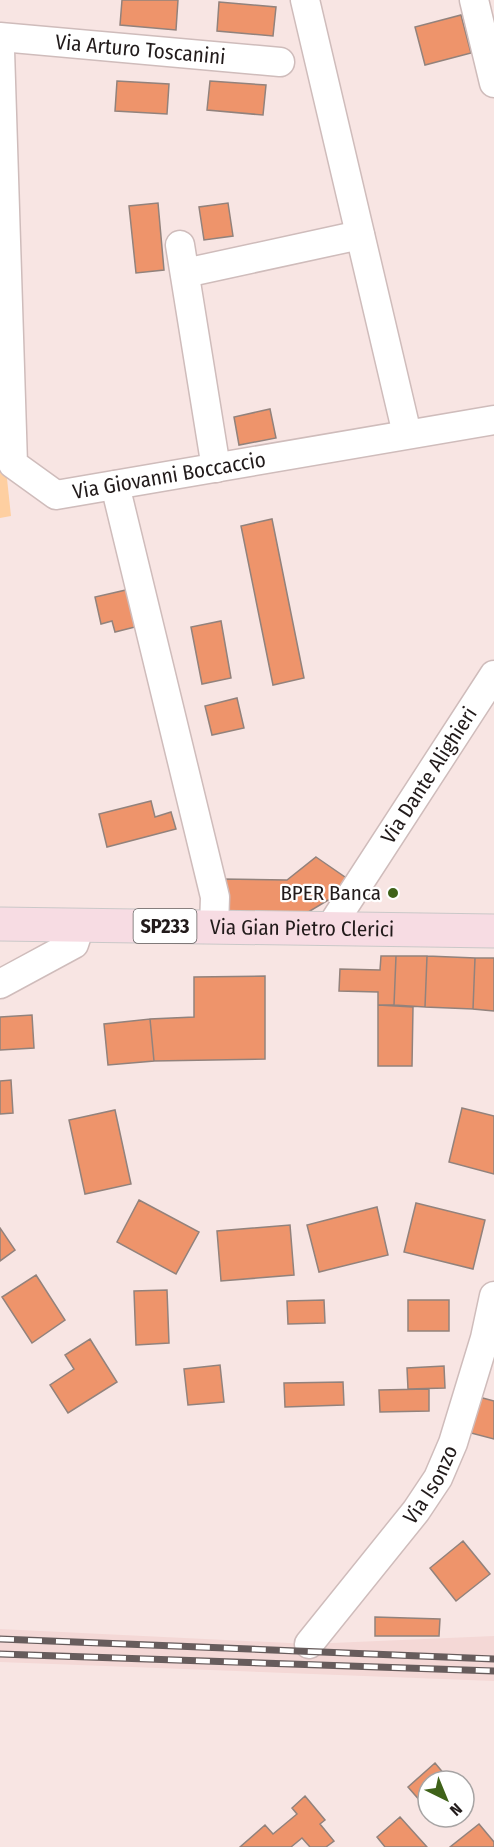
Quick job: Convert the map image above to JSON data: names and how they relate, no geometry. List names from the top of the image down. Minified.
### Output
{"streets":{"main road":["SP233","Via Gian Pietro Clerici"],"street":["Via Arturo Toscanini","Via Giovanni Boccaccio","Via Dante Alighieri","Via Isonzo"]},"crossings":[["Via Dante Alighieri","Via Gian Pietro Clerici"]],"places":["BPER Banca"],"north":"bottom right"}
